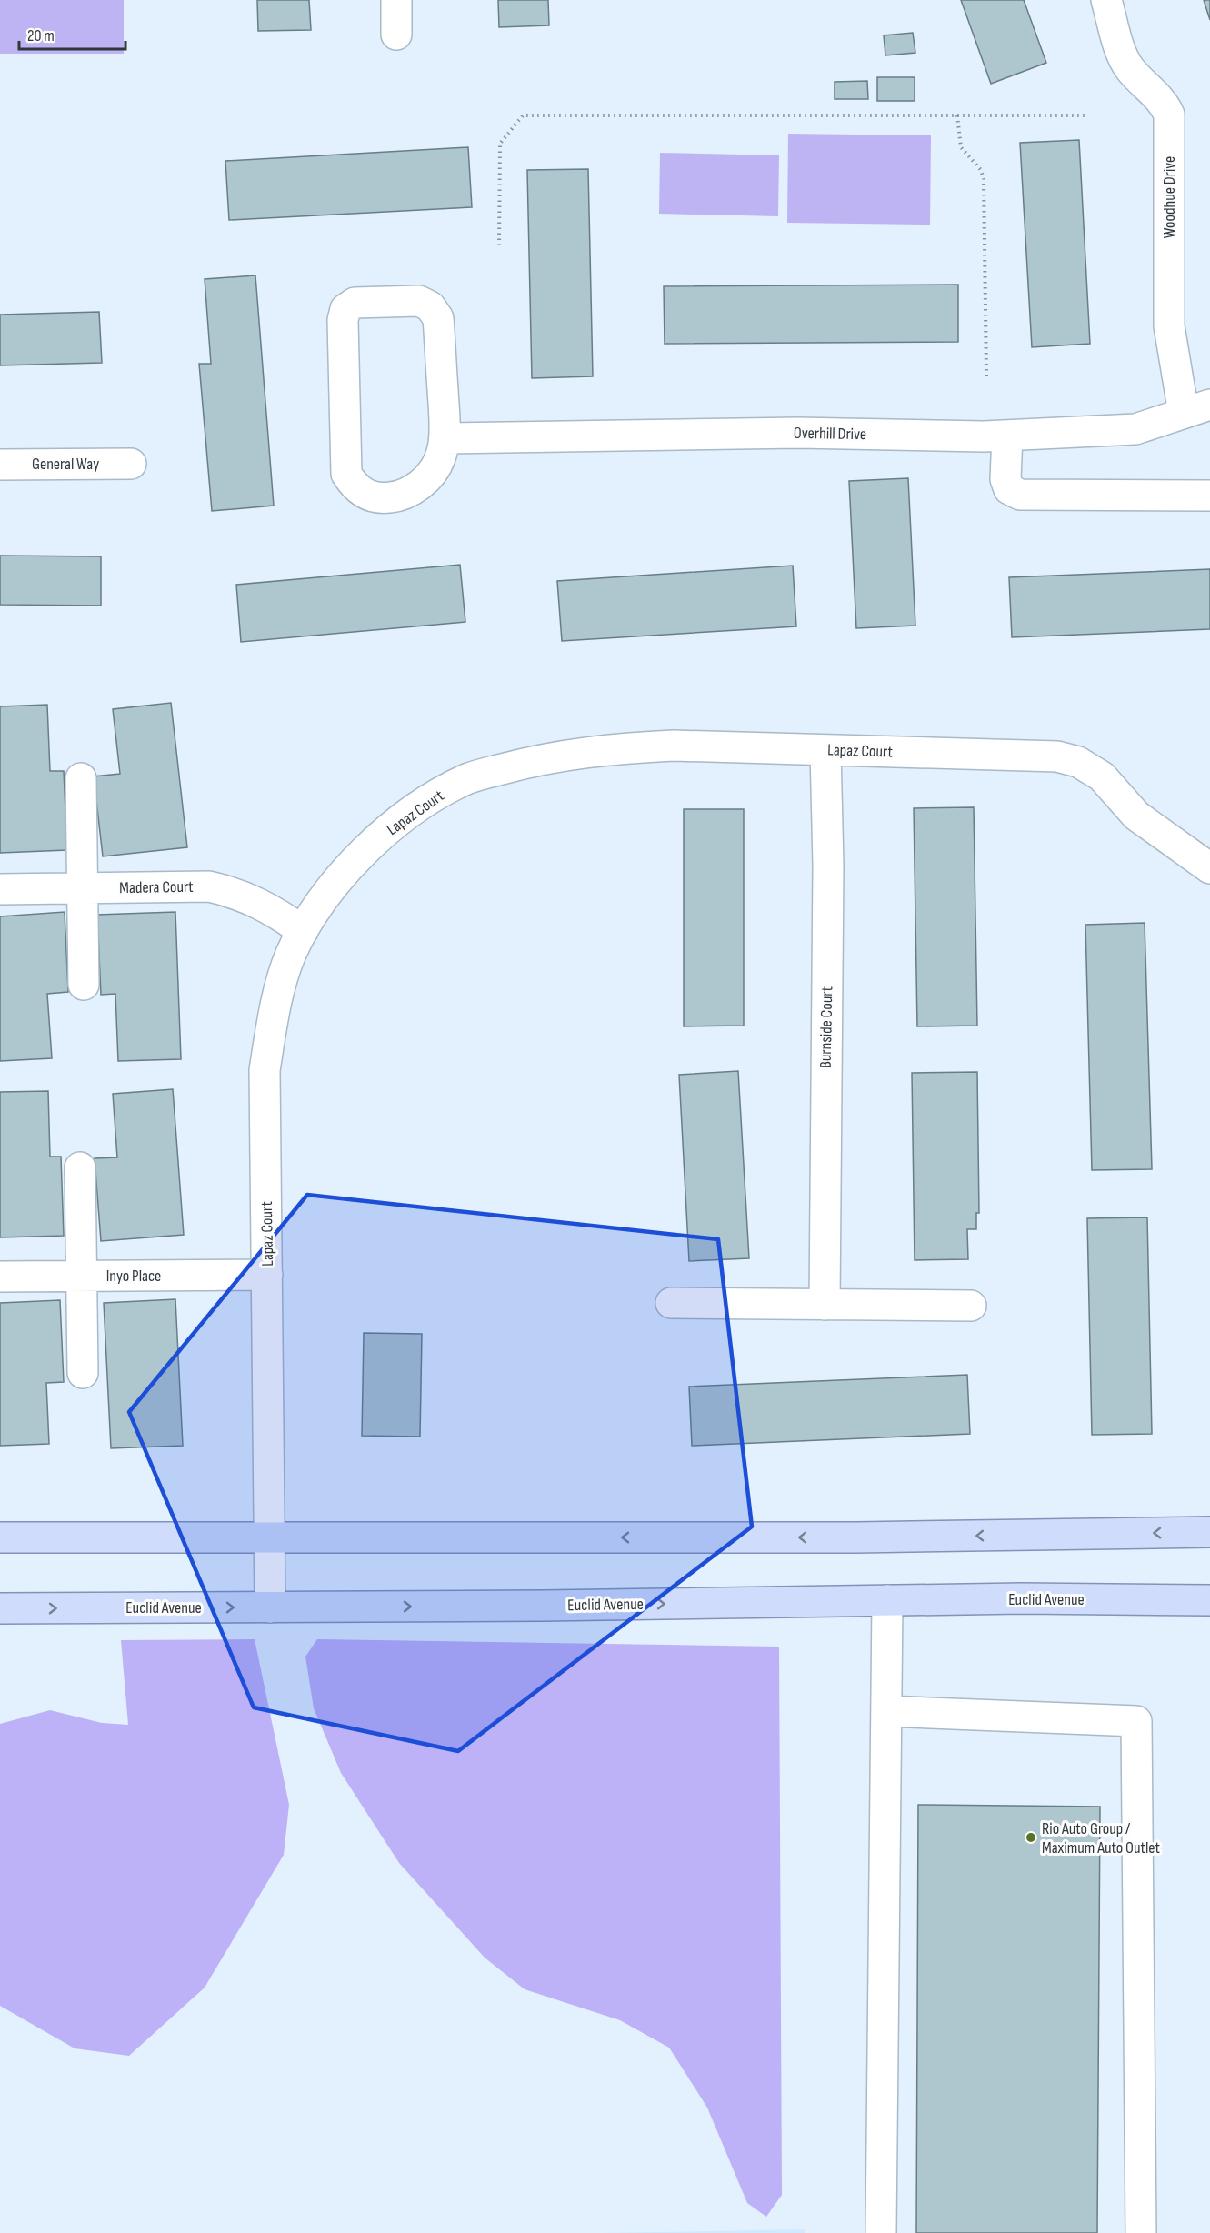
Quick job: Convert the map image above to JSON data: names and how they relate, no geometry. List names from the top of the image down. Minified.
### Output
{"streets":{"main road":["Euclid Avenue"],"street":["Woodhue Drive","Overhill Drive","General Way","Lapaz Court","Madera Court","Burnside Court","Inyo Place"]},"crossings":[["Woodhue Drive","Overhill Drive"],["Lapaz Court","Madera Court"],["Lapaz Court","Burnside Court"],["Lapaz Court","Inyo Place"],["Lapaz Court","Euclid Avenue"]],"places":["Rio Auto Group / Maximum Auto Outlet"],"scale_bar":"20 m"}
